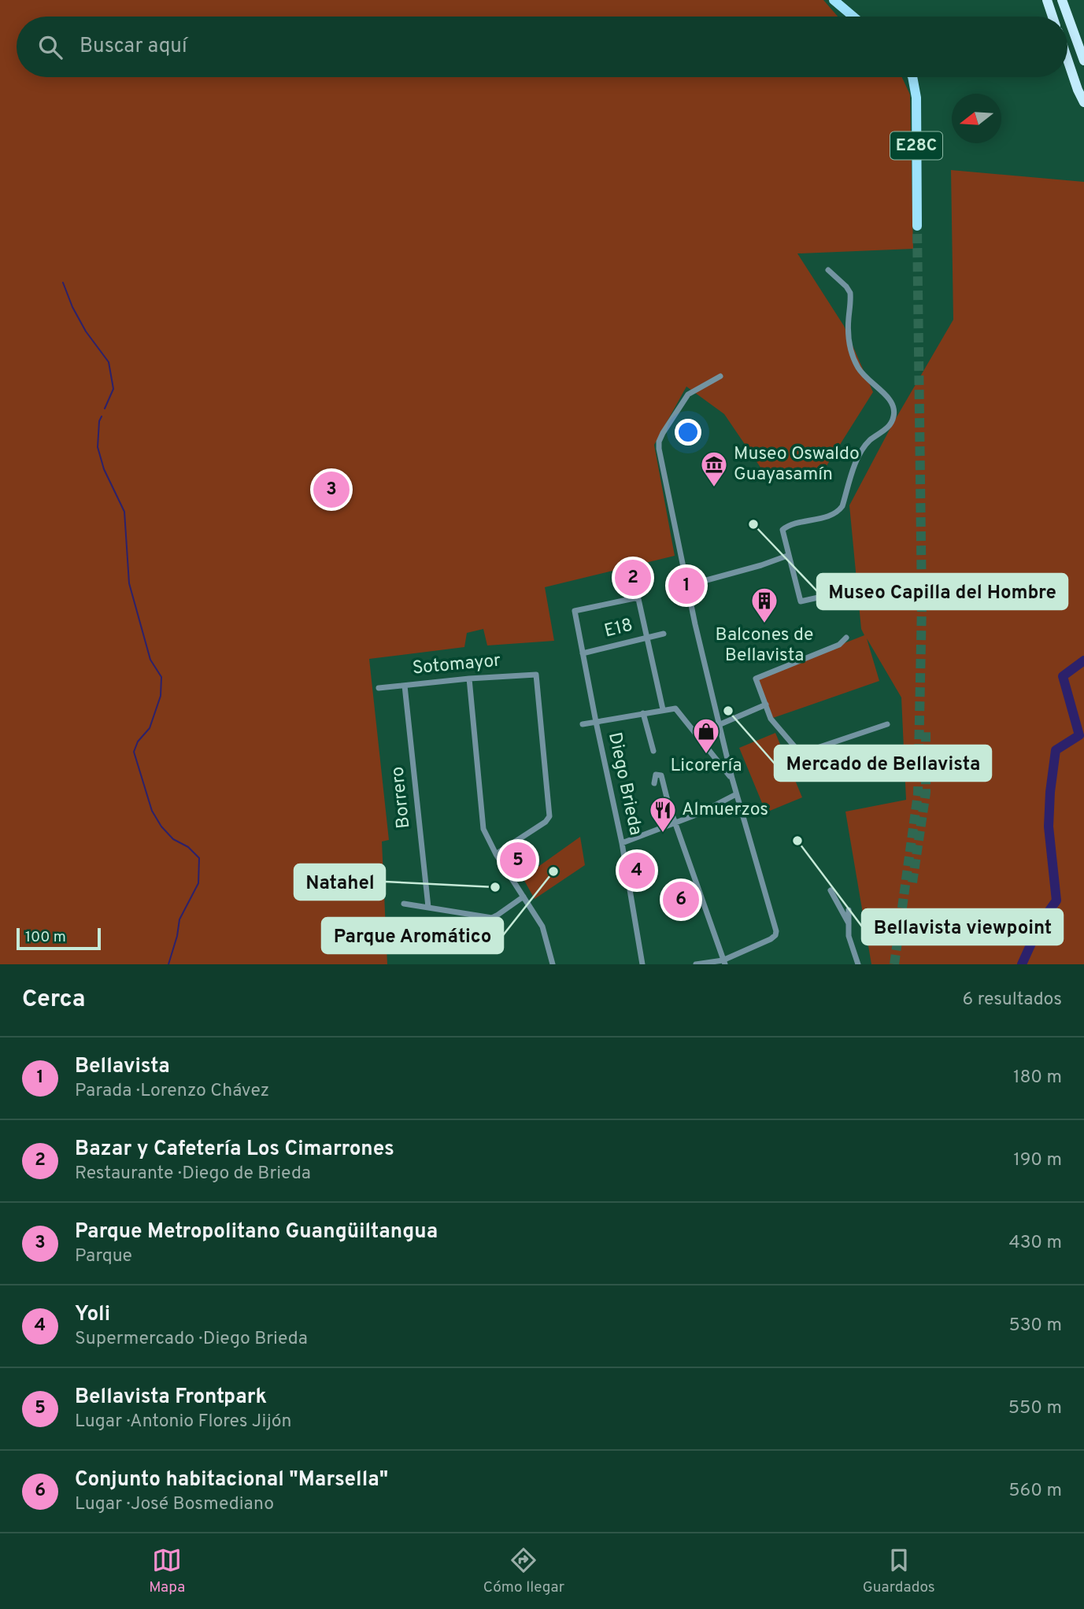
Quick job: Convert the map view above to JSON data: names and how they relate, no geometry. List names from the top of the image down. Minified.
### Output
{"streets":{"main road":["E28C"],"street":["E18","Sotomayor","Diego Brieda","Borrero"]},"crossings":[["E18","Diego Brieda"],["Sotomayor","Borrero"]],"places":{"museum":["Museo Oswaldo Guayasamín"],"other":["Museo Capilla del Hombre","Mercado de Bellavista","Bellavista viewpoint","Parque Aromático","Natahel"],"building":["Balcones de Bellavista"],"shop":["Licorería"],"restaurant":["Almuerzos"]},"scale_bar":"100 m","north":"left","page":{"search":"Buscar aquí","pins":["3","2","1","5","4","6"],"scale":"100 m","heading":["Cerca","6 resultados"],"list":[{"mark":"1","name":"Bellavista","note":"Parada · Lorenzo Chávez","value":"180 m"},{"mark":"2","name":"Bazar y Cafetería Los Cimarrones","note":"Restaurante · Diego de Brieda","value":"190 m"},{"mark":"3","name":"Parque Metropolitano Guangüiltangua","note":"Parque","value":"430 m"},{"mark":"4","name":"Yoli","note":"Supermercado · Diego Brieda","value":"530 m"},{"mark":"5","name":"Bellavista Frontpark","note":"Lugar · Antonio Flores Jijón","value":"550 m"},{"mark":"6","name":"Conjunto habitacional \"Marsella\"","note":"Lugar · José Bosmediano","value":"560 m"}],"nav":["Mapa","Cómo llegar","Guardados"]}}
